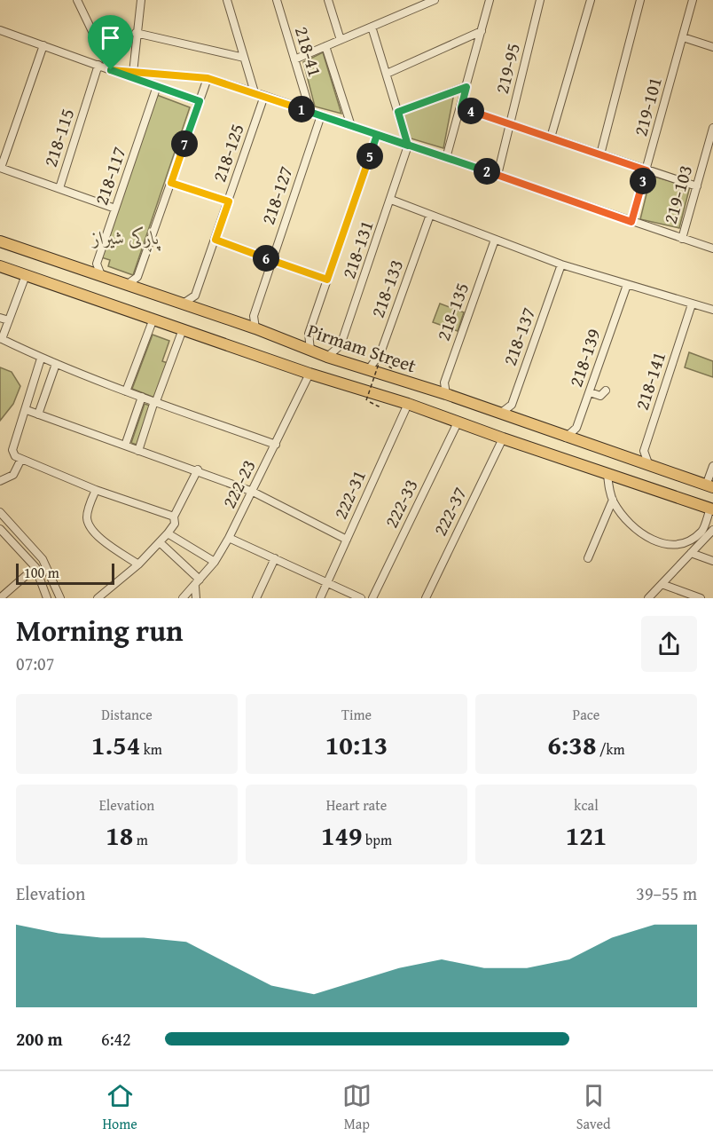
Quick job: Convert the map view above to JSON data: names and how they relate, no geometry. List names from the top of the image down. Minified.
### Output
{"streets":{"highway":["Pirmam Street"],"street":["218-41","219-95","219-101","218-115","218-125","218-117","219-103","218-127","218-131","218-133","218-135","218-137","218-139","218-141","222-23","222-31","222-33","222-37"]},"crossings":[["218-125","Pirmam Street"],["218-117","Pirmam Street"],["218-127","Pirmam Street"],["218-131","Pirmam Street"],["218-133","Pirmam Street"],["218-135","Pirmam Street"],["218-137","Pirmam Street"],["Pirmam Street","218-139"],["Pirmam Street","218-141"],["Pirmam Street","222-23"],["Pirmam Street","222-31"],["Pirmam Street","222-33"],["Pirmam Street","222-37"]],"parks":["پاڕکی شیراز"],"scale_bar":"100 m","page":{"pins":["1","4","7","5","2","3","6"],"scale":"100 m","heading":["Morning run","07:07"],"stats":[["Distance","1.54 km"],["Time","10:13"],["Pace","6:38 /km"],["Elevation","18 m"],["Heart rate","149 bpm"],["kcal","121"]],"chart":["Elevation","39–55 m"],"list":[{"name":"200 m","note":"6:42"}],"tabs":["Home","Map","Saved"]}}
